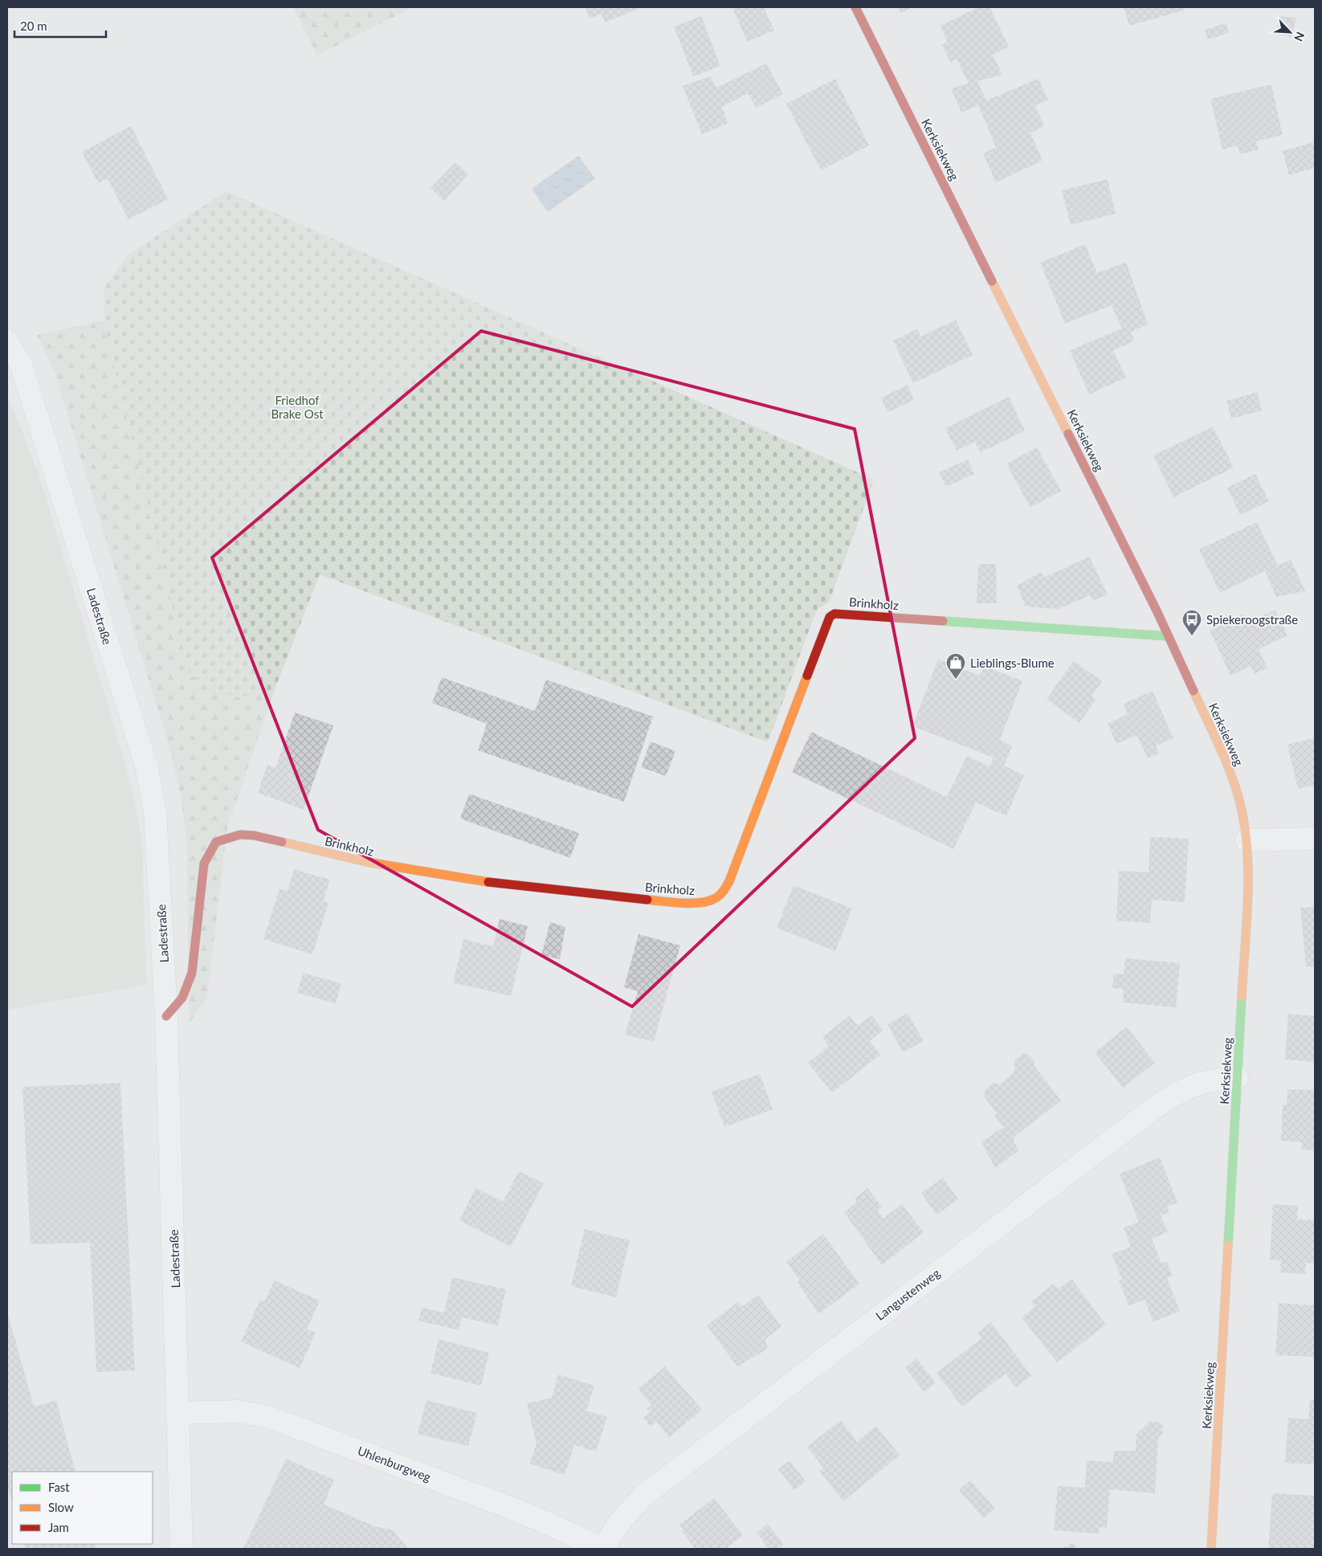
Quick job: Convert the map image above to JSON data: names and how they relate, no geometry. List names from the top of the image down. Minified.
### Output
{"streets":{"street":["Kerksiekweg","Brinkholz","Ladestraße","Langustenweg","Uhlenburgweg"]},"crossings":[["Kerksiekweg","Brinkholz"],["Kerksiekweg","Langustenweg"],["Brinkholz","Ladestraße"],["Ladestraße","Uhlenburgweg"],["Langustenweg","Uhlenburgweg"]],"parks":["Friedhof Brake Ost"],"places":{"bus stop":["Spiekeroogstraße"],"shop":["Lieblings-Blume"]},"legend":["Fast","Slow","Jam"],"scale_bar":"20 m","north":"bottom right"}
